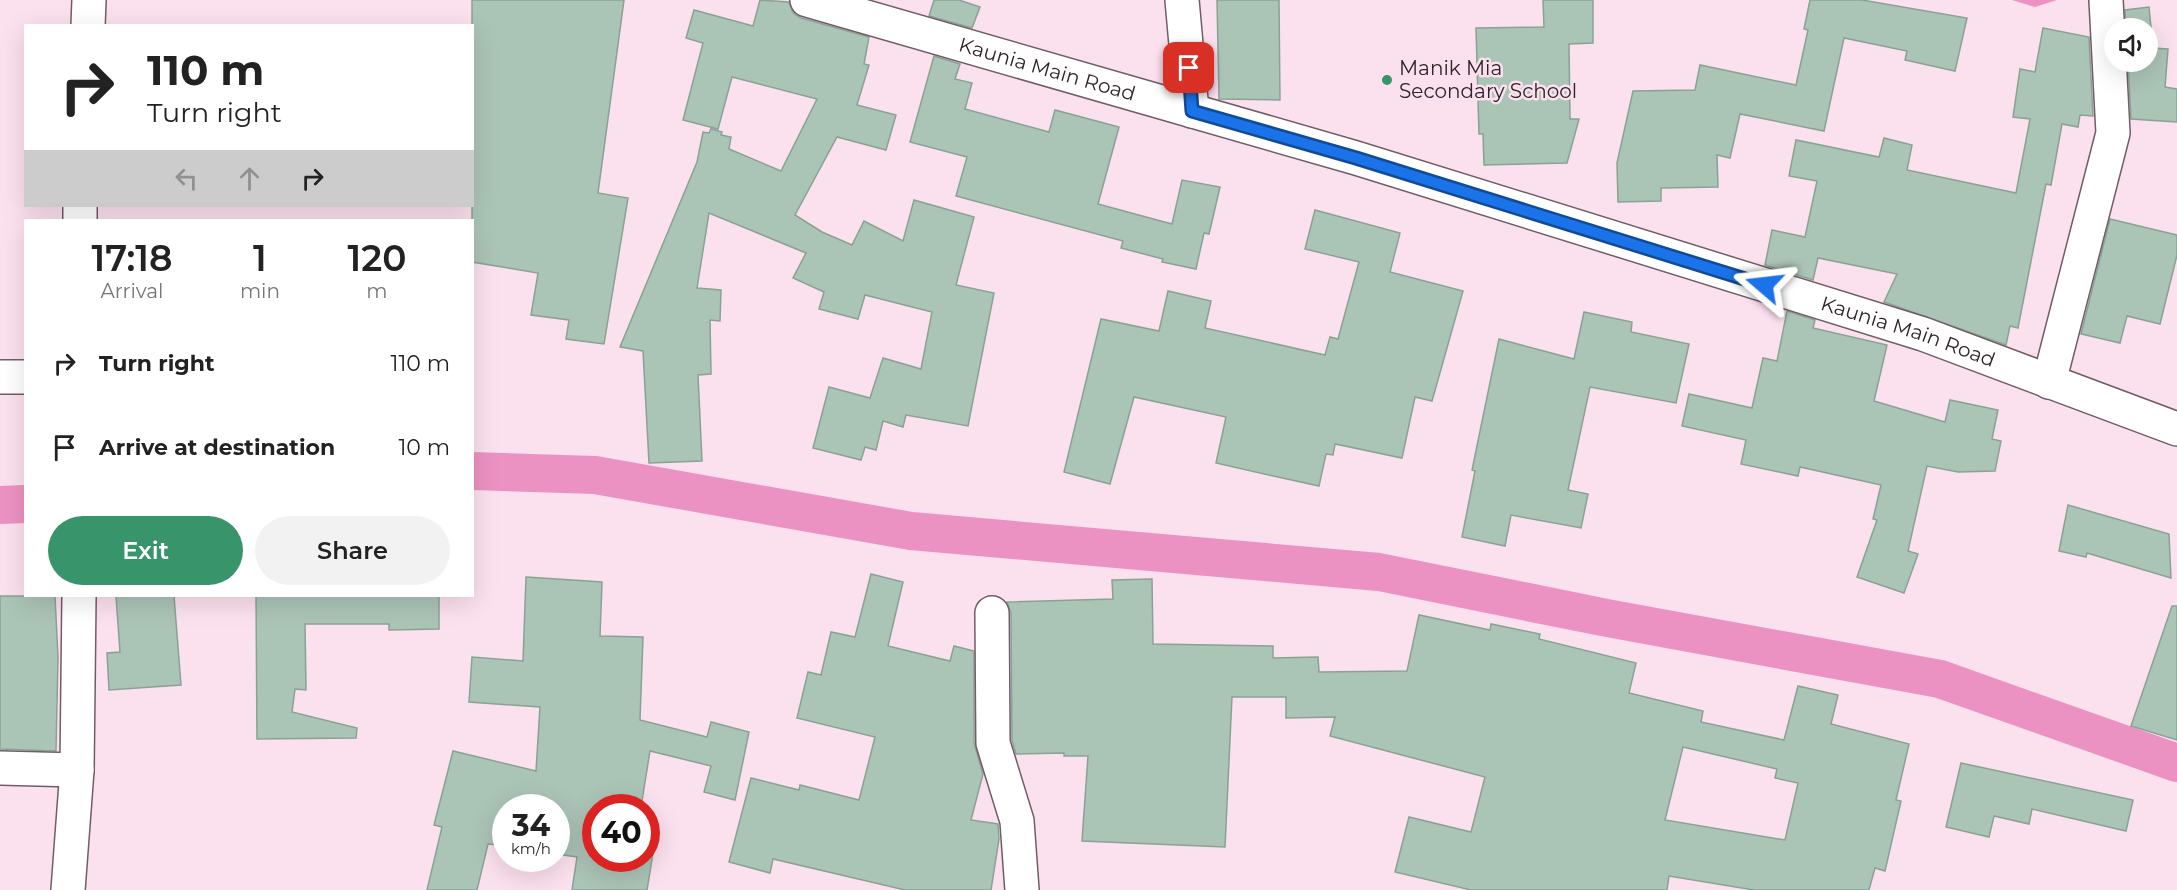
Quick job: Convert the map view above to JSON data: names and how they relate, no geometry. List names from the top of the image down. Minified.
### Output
{"streets":{"street":["Kaunia Main Road"]},"places":["Manik Mia Secondary School"],"page":{"turn":["110 m","Turn right"],"eta":["17:18","Arrival","1","min","120","m"],"list":[{"name":"Turn right","value":"110 m"},{"name":"Arrive at destination","value":"10 m"}],"buttons":["Exit","Share"],"speed":"34 km/h","limit":"40"}}
